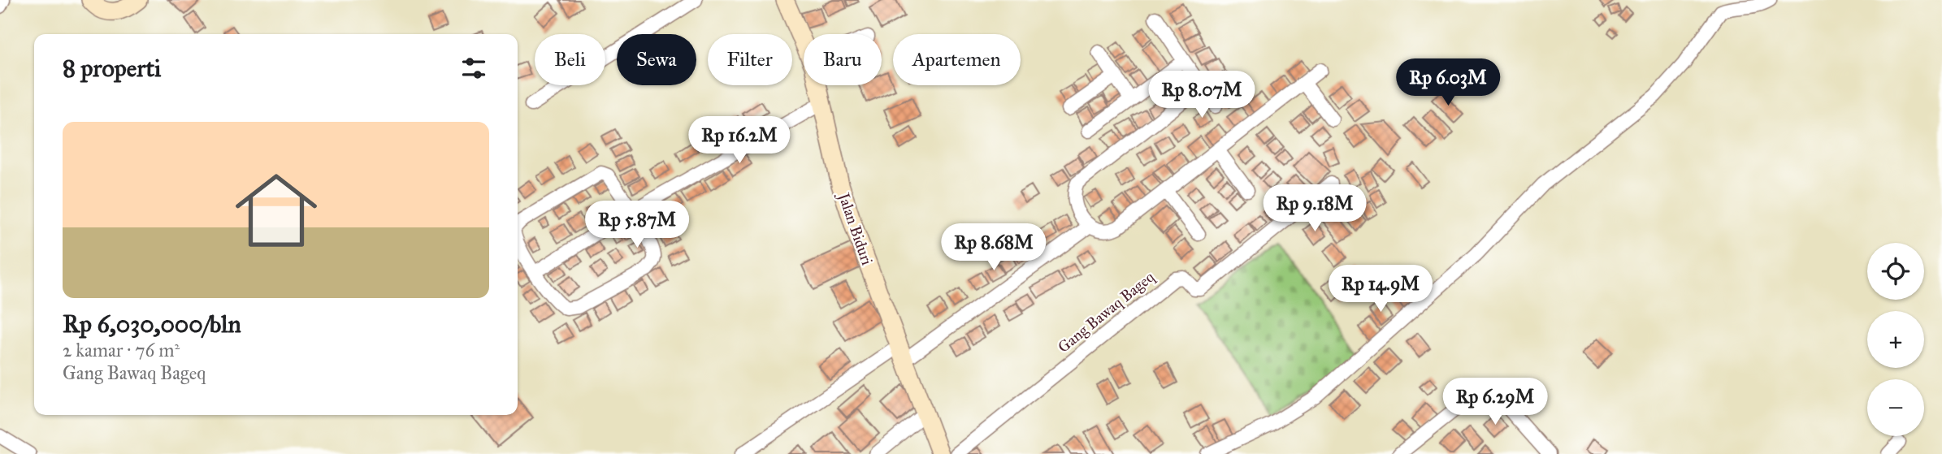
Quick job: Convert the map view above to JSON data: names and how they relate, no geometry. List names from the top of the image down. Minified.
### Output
{"streets":{"street":["Jalan Biduri","Gang Bawaq Bageq"]},"page":{"chip":["Beli","Sewa","Filter","Baru","Apartemen"],"heading":"8 properti","price":["Rp 6.03M","Rp 8.07M","Rp 16.2M","Rp 9.18M","Rp 5.87M","Rp 8.68M","Rp 14.9M","Rp 6.29M"],"list":[{"name":"Rp 6,030,000/bln","note":"2 kamar · 76 m² · Gang Bawaq Bageq"}],"map_buttons":["+","−"]}}
